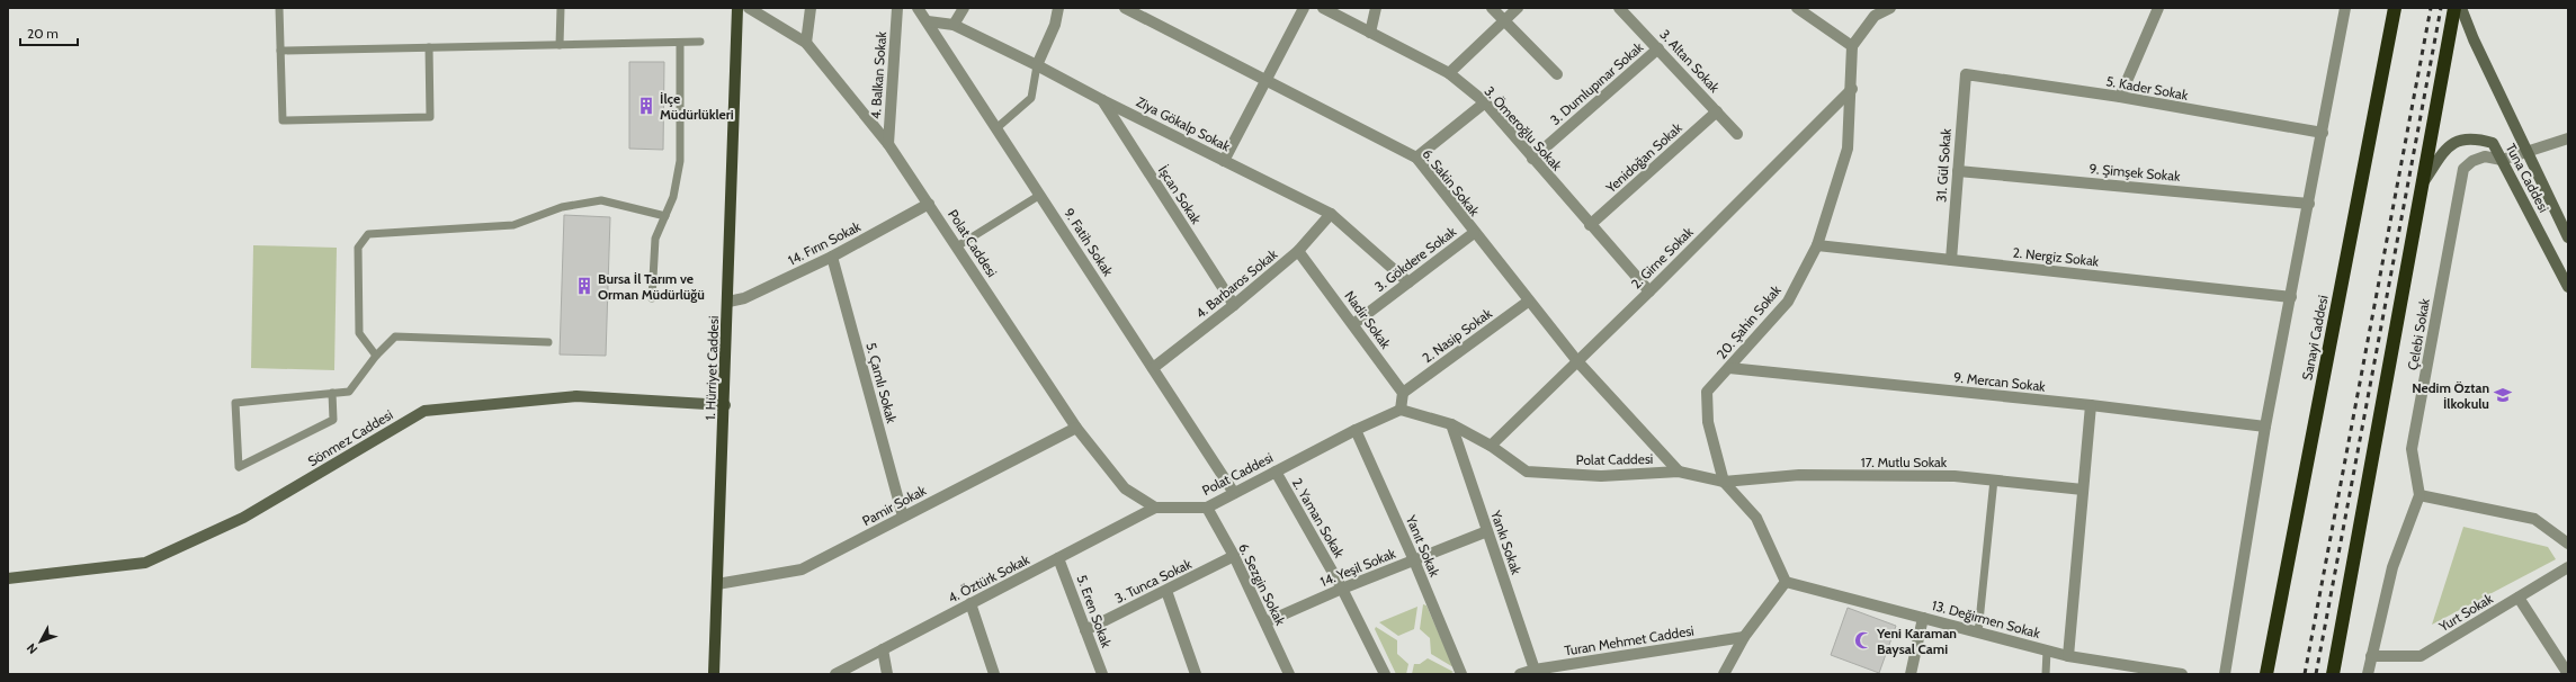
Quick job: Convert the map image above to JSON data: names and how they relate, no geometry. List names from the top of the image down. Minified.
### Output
{"streets":{"highway":["Sanayi Caddesi"],"main road":["Tuna Caddesi","1. Hürriyet Caddesi","Sönmez Caddesi"],"street":["3. Altan Sokak","4. Balkan Sokak","3. Dumlupınar Sokak","5. Kader Sokak","Ziya Gökalp Sokak","3. Ömeroğlu Sokak","Yenidoğan Sokak","31. Gül Sokak","9. Şimşek Sokak","6. Sakin Sokak","İşcan Sokak","9. Fatih Sokak","14. Fırın Sokak","Polat Caddesi","2. Nergiz Sokak","2. Girne Sokak","3. Gökdere Sokak","4. Barbaros Sokak","Nadir Sokak","20. Şahin Sokak","Çelebi Sokak","2. Nasip Sokak","9. Mercan Sokak","5. Çamlı Sokak","17. Mutlu Sokak","Pamir Sokak","2. Yaman Sokak","Yankı Sokak","Yanıt Sokak","14. Yeşil Sokak","4. Öztürk Sokak","3. Tunca Sokak","6. Sezgin Sokak","5. Eren Sokak","Yurt Sokak","13. Değirmen Sokak","Turan Mehmet Caddesi"]},"crossings":[["3. Altan Sokak","3. Dumlupınar Sokak"],["3. Altan Sokak","Yenidoğan Sokak"],["4. Balkan Sokak","Polat Caddesi"],["3. Dumlupınar Sokak","3. Ömeroğlu Sokak"],["5. Kader Sokak","31. Gül Sokak"],["Ziya Gökalp Sokak","İşcan Sokak"],["Ziya Gökalp Sokak","9. Fatih Sokak"],["Ziya Gökalp Sokak","3. Gökdere Sokak"],["Ziya Gökalp Sokak","4. Barbaros Sokak"],["3. Ömeroğlu Sokak","Yenidoğan Sokak"],["3. Ömeroğlu Sokak","2. Girne Sokak"],["31. Gül Sokak","9. Şimşek Sokak"],["31. Gül Sokak","2. Nergiz Sokak"],["Tuna Caddesi","Çelebi Sokak"],["6. Sakin Sokak","Polat Caddesi"],["6. Sakin Sokak","2. Girne Sokak"],["6. Sakin Sokak","3. Gökdere Sokak"],["6. Sakin Sokak","2. Nasip Sokak"],["İşcan Sokak","4. Barbaros Sokak"],["9. Fatih Sokak","Polat Caddesi"],["9. Fatih Sokak","4. Barbaros Sokak"],["14. Fırın Sokak","Polat Caddesi"],["14. Fırın Sokak","1. Hürriyet Caddesi"],["14. Fırın Sokak","5. Çamlı Sokak"],["Polat Caddesi","2. Girne Sokak"],["Polat Caddesi","20. Şahin Sokak"],["Polat Caddesi","17. Mutlu Sokak"],["Polat Caddesi","Pamir Sokak"],["Polat Caddesi","2. Yaman Sokak"],["Polat Caddesi","Yankı Sokak"],["Polat Caddesi","Yanıt Sokak"],["Polat Caddesi","4. Öztürk Sokak"],["Polat Caddesi","6. Sezgin Sokak"],["2. Nergiz Sokak","20. Şahin Sokak"],["2. Girne Sokak","20. Şahin Sokak"],["3. Gökdere Sokak","Nadir Sokak"],["4. Barbaros Sokak","Nadir Sokak"],["Nadir Sokak","2. Nasip Sokak"],["20. Şahin Sokak","9. Mercan Sokak"],["20. Şahin Sokak","17. Mutlu Sokak"],["1. Hürriyet Caddesi","Sönmez Caddesi"],["1. Hürriyet Caddesi","Pamir Sokak"],["5. Çamlı Sokak","Pamir Sokak"],["2. Yaman Sokak","14. Yeşil Sokak"],["Yankı Sokak","14. Yeşil Sokak"],["Yankı Sokak","Turan Mehmet Caddesi"],["Yanıt Sokak","14. Yeşil Sokak"],["14. Yeşil Sokak","6. Sezgin Sokak"],["4. Öztürk Sokak","5. Eren Sokak"],["3. Tunca Sokak","6. Sezgin Sokak"],["3. Tunca Sokak","5. Eren Sokak"]],"places":{"building":["İlçe Müdürlükleri","Bursa İl Tarım ve Orman Müdürlüğü"],"school or university":["Nedim Öztan İlkokulu"],"mosque":["Yeni Karaman Baysal Cami"]},"scale_bar":"20 m","north":"bottom left"}
